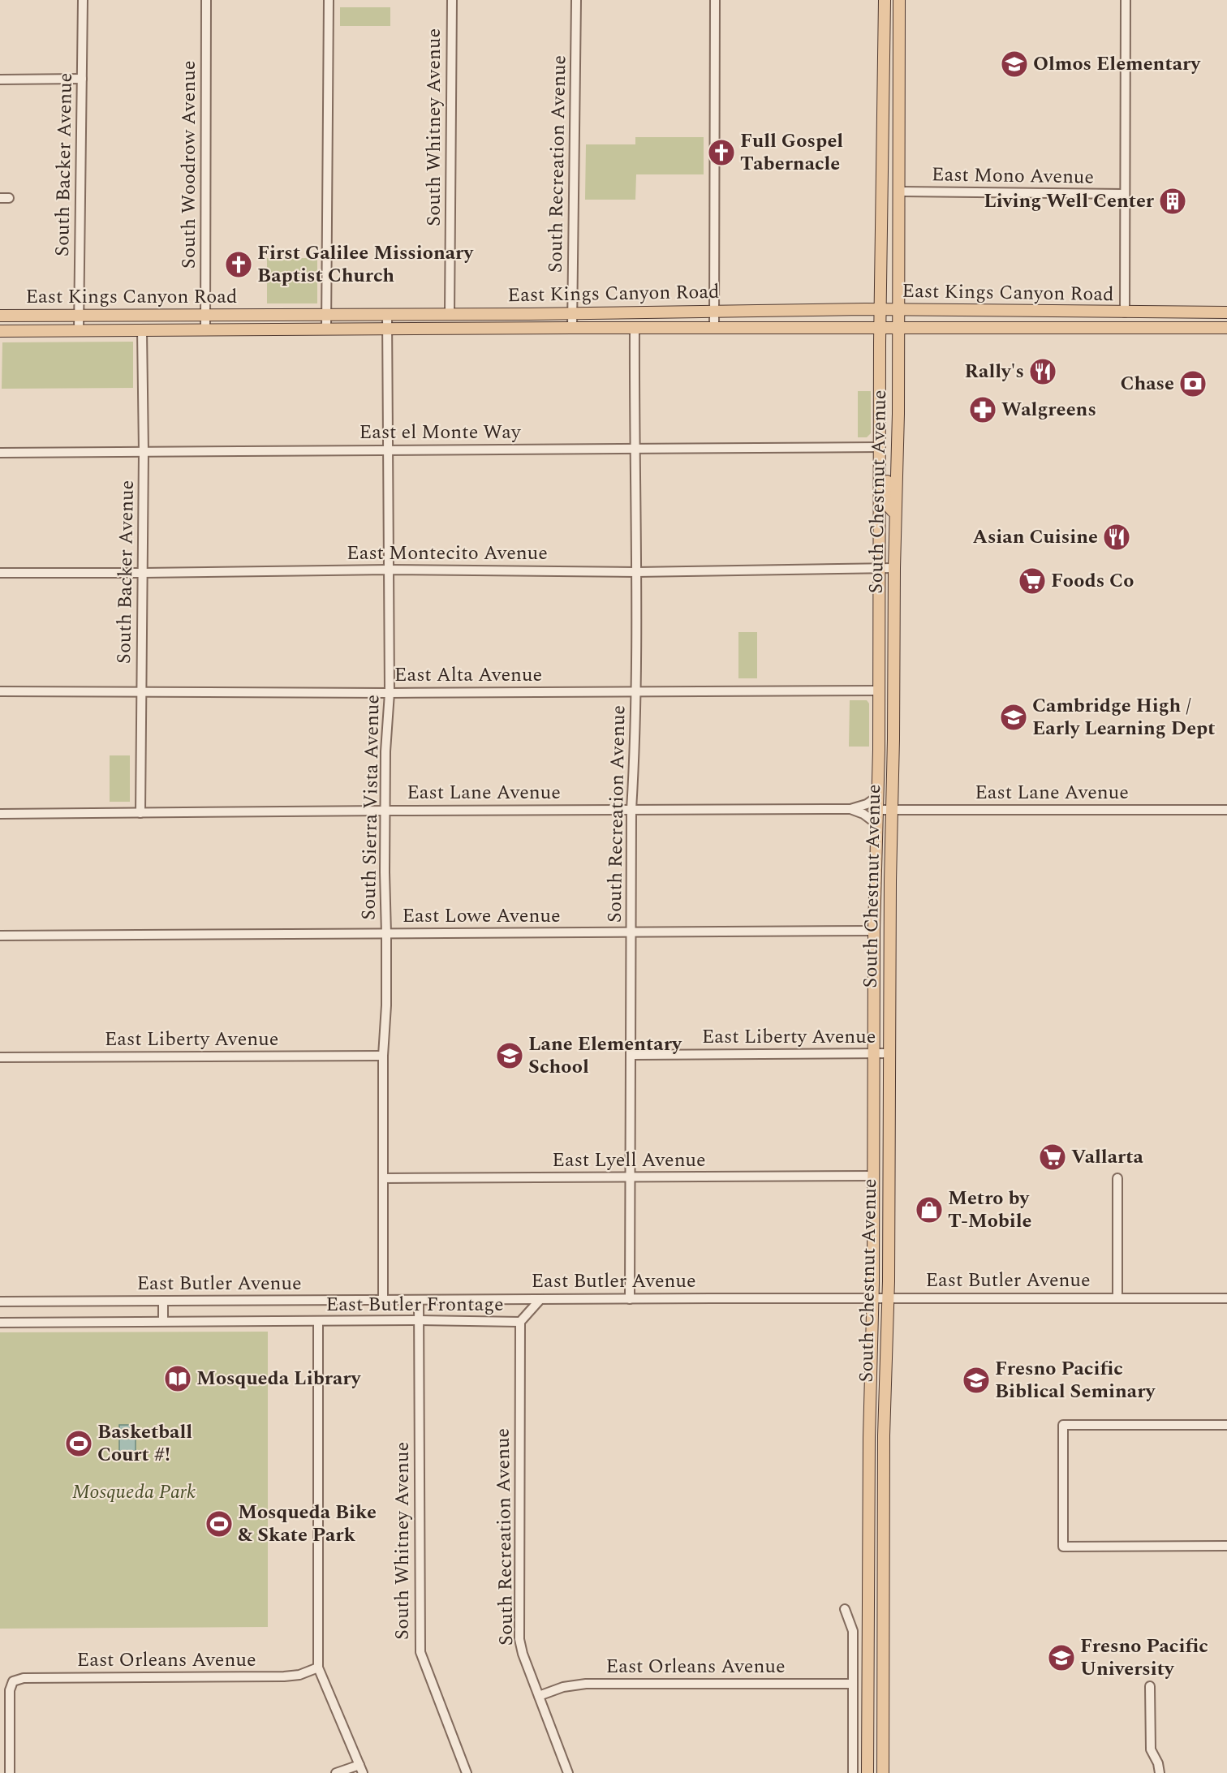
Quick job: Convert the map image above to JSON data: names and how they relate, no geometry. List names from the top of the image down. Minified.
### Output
{"streets":{"main road":["East Kings Canyon Road","South Chestnut Avenue"],"street":["South Whitney Avenue","South Recreation Avenue","South Backer Avenue","South Woodrow Avenue","East Mono Avenue","East el Monte Way","East Montecito Avenue","East Alta Avenue","East Lane Avenue","South Sierra Vista Avenue","East Lowe Avenue","East Liberty Avenue","East Lyell Avenue","East Butler Avenue","East Butler Frontage","East Orleans Avenue"]},"crossings":[["South Whitney Avenue","East Kings Canyon Road"],["South Whitney Avenue","East Butler Avenue"],["South Whitney Avenue","East Butler Frontage"],["South Recreation Avenue","East Kings Canyon Road"],["South Recreation Avenue","East el Monte Way"],["South Recreation Avenue","East Montecito Avenue"],["South Recreation Avenue","East Alta Avenue"],["South Recreation Avenue","East Lane Avenue"],["South Recreation Avenue","East Lowe Avenue"],["South Recreation Avenue","East Liberty Avenue"],["South Recreation Avenue","East Lyell Avenue"],["South Recreation Avenue","East Butler Avenue"],["South Recreation Avenue","East Butler Frontage"],["South Recreation Avenue","East Orleans Avenue"],["South Backer Avenue","East Kings Canyon Road"],["South Backer Avenue","East el Monte Way"],["South Backer Avenue","East Montecito Avenue"],["South Backer Avenue","East Alta Avenue"],["South Backer Avenue","East Lane Avenue"],["South Woodrow Avenue","East Kings Canyon Road"],["East Mono Avenue","South Chestnut Avenue"],["East Kings Canyon Road","South Chestnut Avenue"],["East Kings Canyon Road","South Sierra Vista Avenue"],["East el Monte Way","South Chestnut Avenue"],["East el Monte Way","South Sierra Vista Avenue"],["South Chestnut Avenue","East Montecito Avenue"],["South Chestnut Avenue","East Alta Avenue"],["South Chestnut Avenue","East Lane Avenue"],["South Chestnut Avenue","East Lowe Avenue"],["South Chestnut Avenue","East Liberty Avenue"],["South Chestnut Avenue","East Lyell Avenue"],["South Chestnut Avenue","East Butler Avenue"],["East Montecito Avenue","South Sierra Vista Avenue"],["East Alta Avenue","South Sierra Vista Avenue"],["East Lane Avenue","South Sierra Vista Avenue"],["South Sierra Vista Avenue","East Lowe Avenue"],["South Sierra Vista Avenue","East Liberty Avenue"],["South Sierra Vista Avenue","East Lyell Avenue"],["South Sierra Vista Avenue","East Butler Avenue"]],"parks":["Mosqueda Park"],"places":{"school or university":["Olmos Elementary","Cambridge High / Early Learning Dept","Lane Elementary School","Fresno Pacific Biblical Seminary","Fresno Pacific University"],"church":["Full Gospel Tabernacle","First Galilee Missionary Baptist Church"],"building":["Living Well Center"],"restaurant":["Rally's","Asian Cuisine"],"bank":["Chase"],"pharmacy":["Walgreens"],"supermarket":["Foods Co","Vallarta"],"shop":["Metro by T-Mobile"],"library":["Mosqueda Library"],"sports":["Basketball Court #!","Mosqueda Bike & Skate Park"]}}
